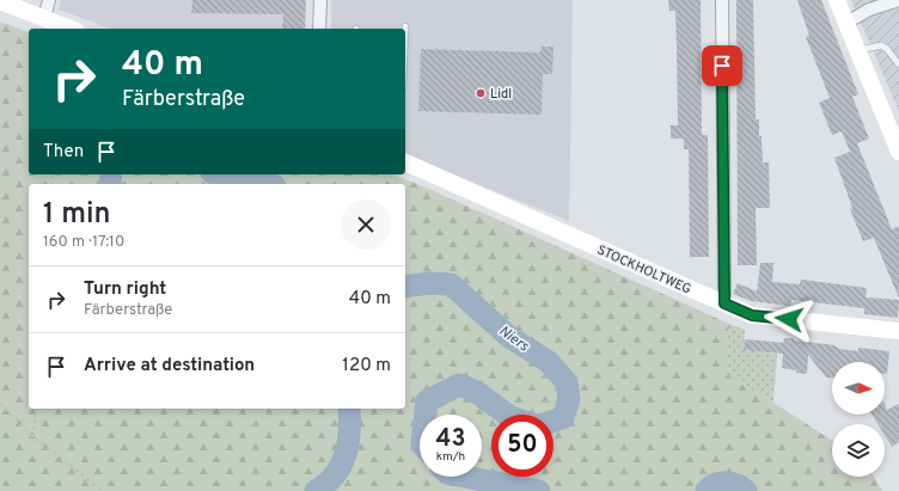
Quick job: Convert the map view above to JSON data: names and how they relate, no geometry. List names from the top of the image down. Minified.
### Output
{"streets":{"main road":["STOCKHOLTWEG"]},"water":["Niers"],"places":["Lidl"],"north":"right","page":{"turn":["40 m","Färberstraße"],"then":"Then","heading":["1 min","160 m · 17:10"],"list":[{"name":"Turn right","note":"Färberstraße","value":"40 m"},{"name":"Arrive at destination","value":"120 m"}],"speed":"43 km/h","limit":"50"}}
